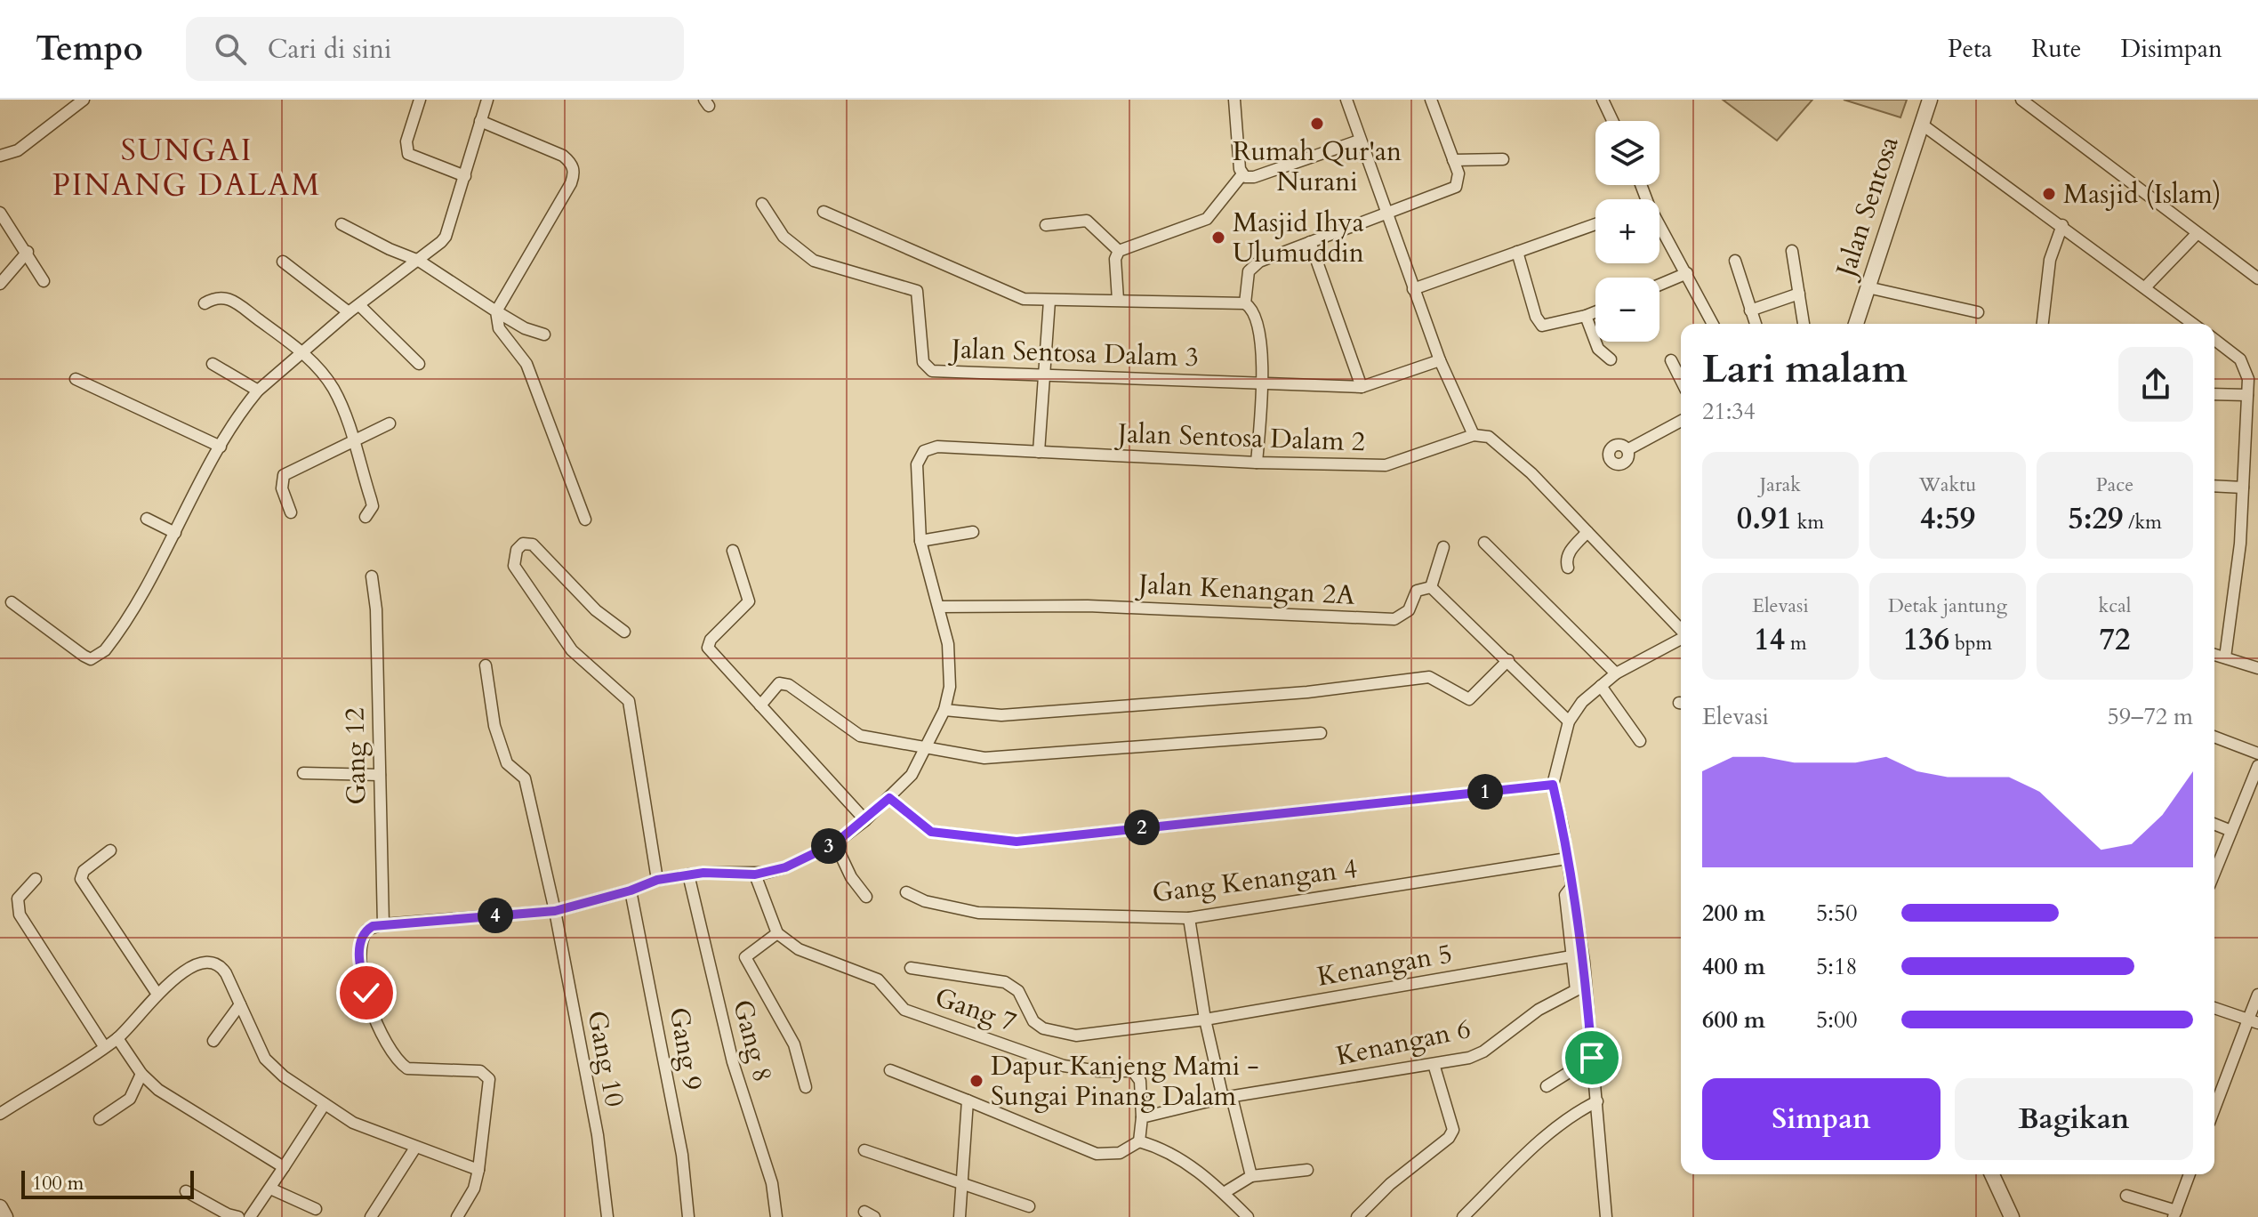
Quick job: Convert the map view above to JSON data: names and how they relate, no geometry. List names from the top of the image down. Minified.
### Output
{"streets":{"street":["Jalan Sentosa","Jalan Sentosa Dalam 3","Jalan Sentosa Dalam 2","Jalan Kenangan 2A","Gang 12","Gang Kenangan 4","Kenangan 5","Gang 7","Gang 8","Kenangan 6","Gang 9","Gang 10"]},"crossings":[["Kenangan 5","Kenangan 6"],["Gang 7","Kenangan 6"]],"districts":["SUNGAI PINANG DALAM"],"places":["Rumah Qur'an Nurani","Masjid (Islam)","Masjid Ihya Ulumuddin","Dapur Kanjeng Mami - Sungai Pinang Dalam"],"scale_bar":"100 m","page":{"header":"Tempo","search":"Cari di sini","nav":["Peta","Rute","Disimpan"],"map_buttons":["+","−"],"heading":["Lari malam","21:34"],"stats":[["Jarak","0.91 km"],["Waktu","4:59"],["Pace","5:29 /km"],["Elevasi","14 m"],["Detak jantung","136 bpm"],["kcal","72"]],"chart":["Elevasi","59–72 m"],"pins":["1","2","3","4"],"list":[{"name":"200 m","note":"5:50"},{"name":"400 m","note":"5:18"},{"name":"600 m","note":"5:00"}],"buttons":["Simpan","Bagikan"],"scale":"100 m"}}
